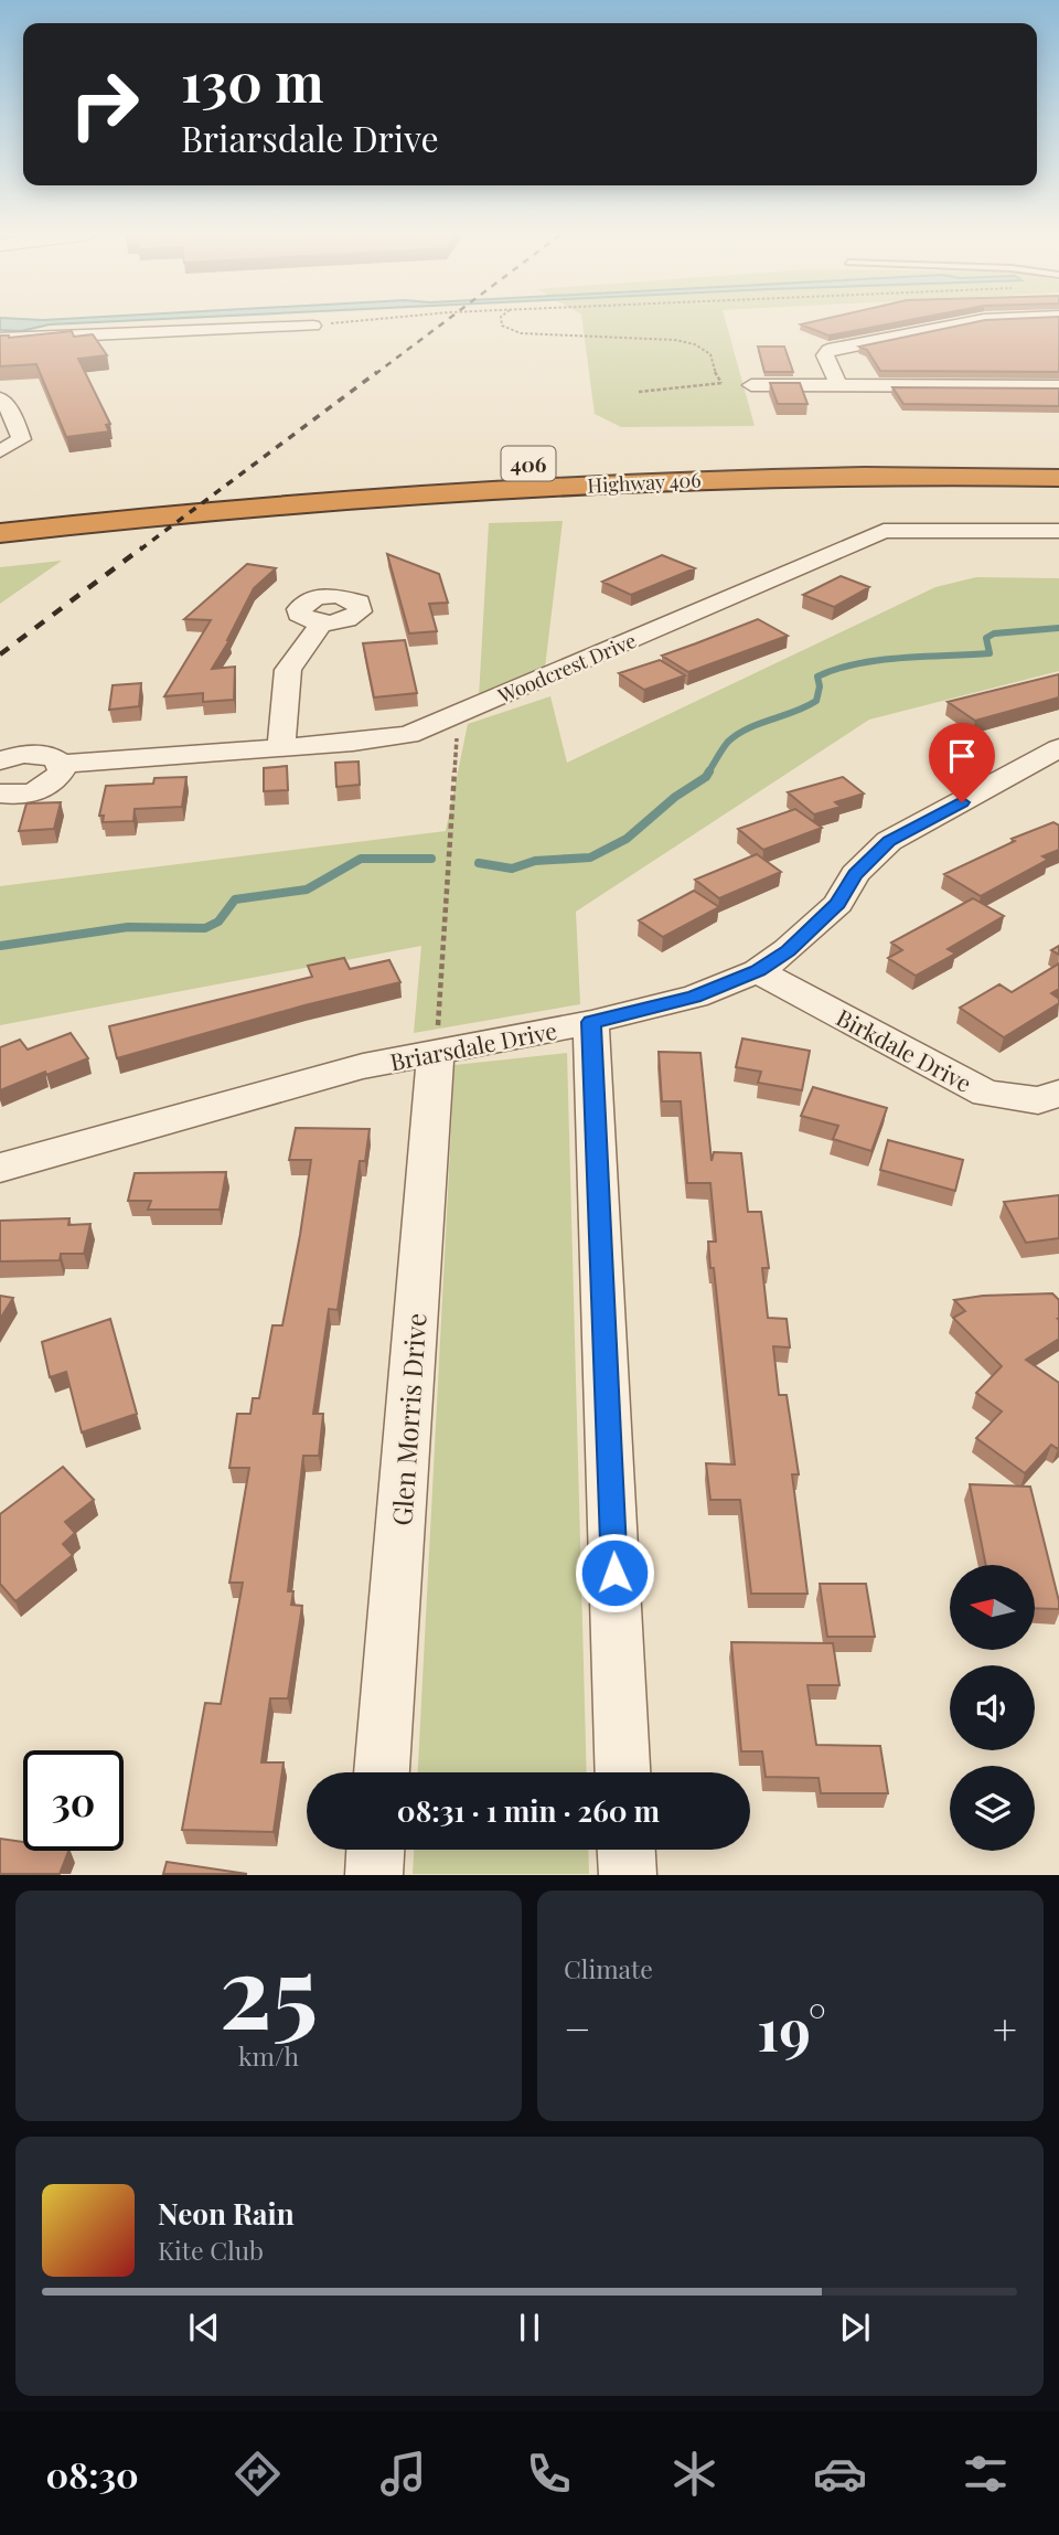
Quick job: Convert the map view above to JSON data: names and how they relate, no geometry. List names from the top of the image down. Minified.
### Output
{"streets":{"highway":["406","Highway 406"],"street":["Woodcrest Drive","Briarsdale Drive","Birkdale Drive","Glen Morris Drive"]},"crossings":[["Briarsdale Drive","Birkdale Drive"],["Briarsdale Drive","Glen Morris Drive"]],"north":"left","page":{"turn":["130 m","Briarsdale Drive"],"limit":"30","trip":"08:31 · 1 min · 260 m","tile":[["25","km/h"],"Climate"],"heat":["−","19°","+"],"song":["Neon Rain","Kite Club"],"tabs":"08:30"}}
